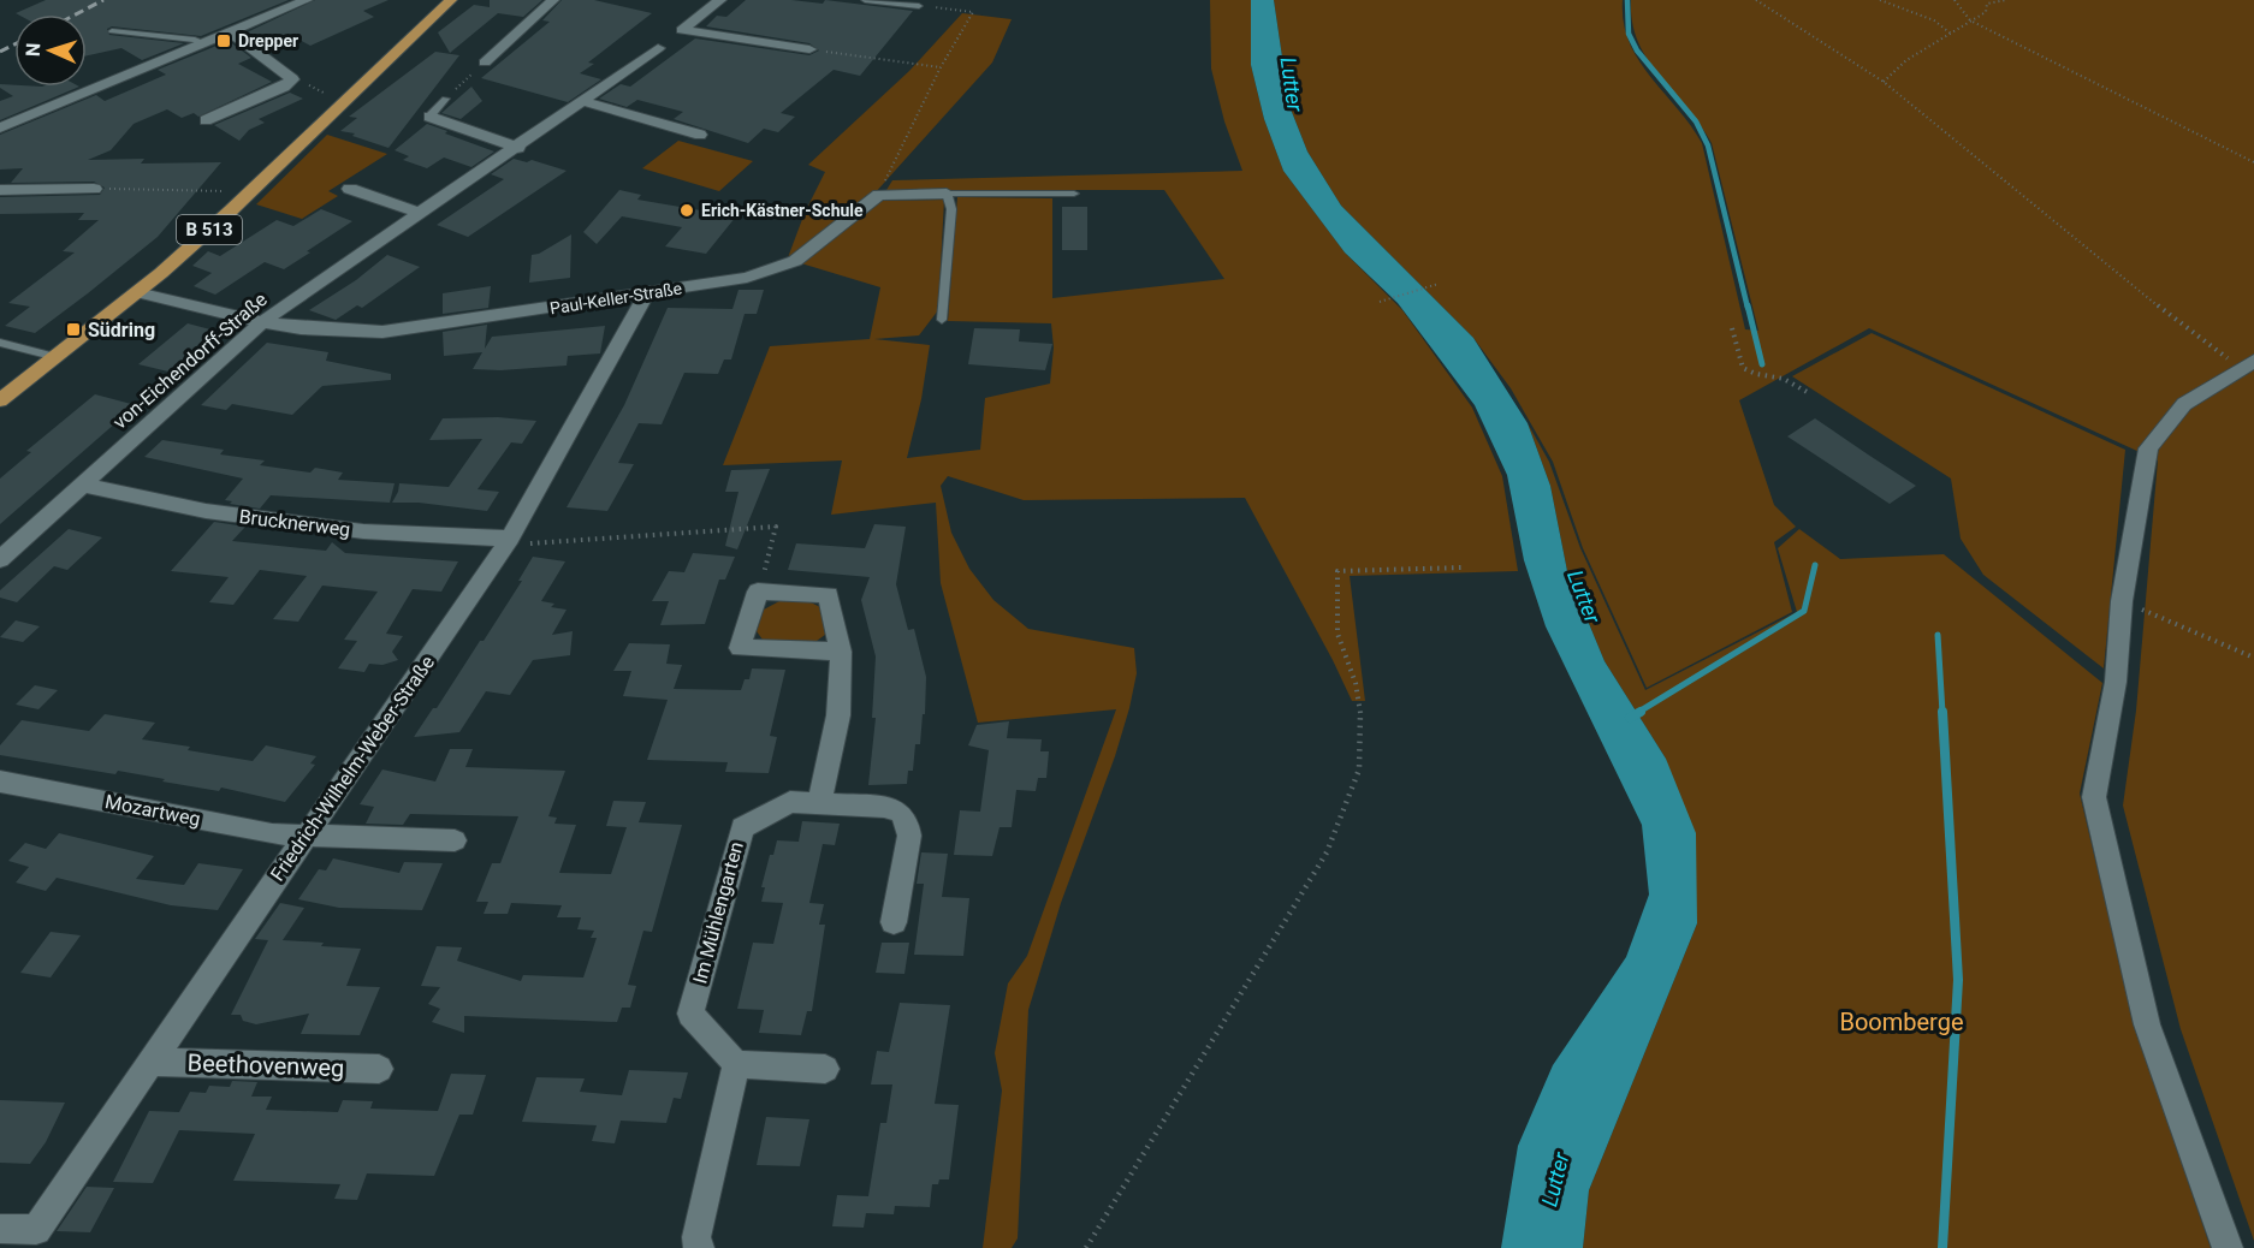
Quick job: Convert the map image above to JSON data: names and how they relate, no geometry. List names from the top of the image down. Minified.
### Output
{"streets":{"main road":["B 513"],"street":["Paul-Keller-Straße","von-Eichendorff-Straße","Brucknerweg","Friedrich-Wilhelm-Weber-Straße","Mozartweg","Im Mühlengarten","Beethovenweg"]},"crossings":[["B 513","Paul-Keller-Straße"],["Paul-Keller-Straße","von-Eichendorff-Straße"],["Paul-Keller-Straße","Friedrich-Wilhelm-Weber-Straße"],["von-Eichendorff-Straße","Brucknerweg"],["Brucknerweg","Friedrich-Wilhelm-Weber-Straße"],["Friedrich-Wilhelm-Weber-Straße","Mozartweg"],["Friedrich-Wilhelm-Weber-Straße","Beethovenweg"]],"water":["Lutter"],"parks":["Boomberge"],"places":{"transit":["Drepper","Südring"],"other":["Erich-Kästner-Schule"]},"north":"left"}
